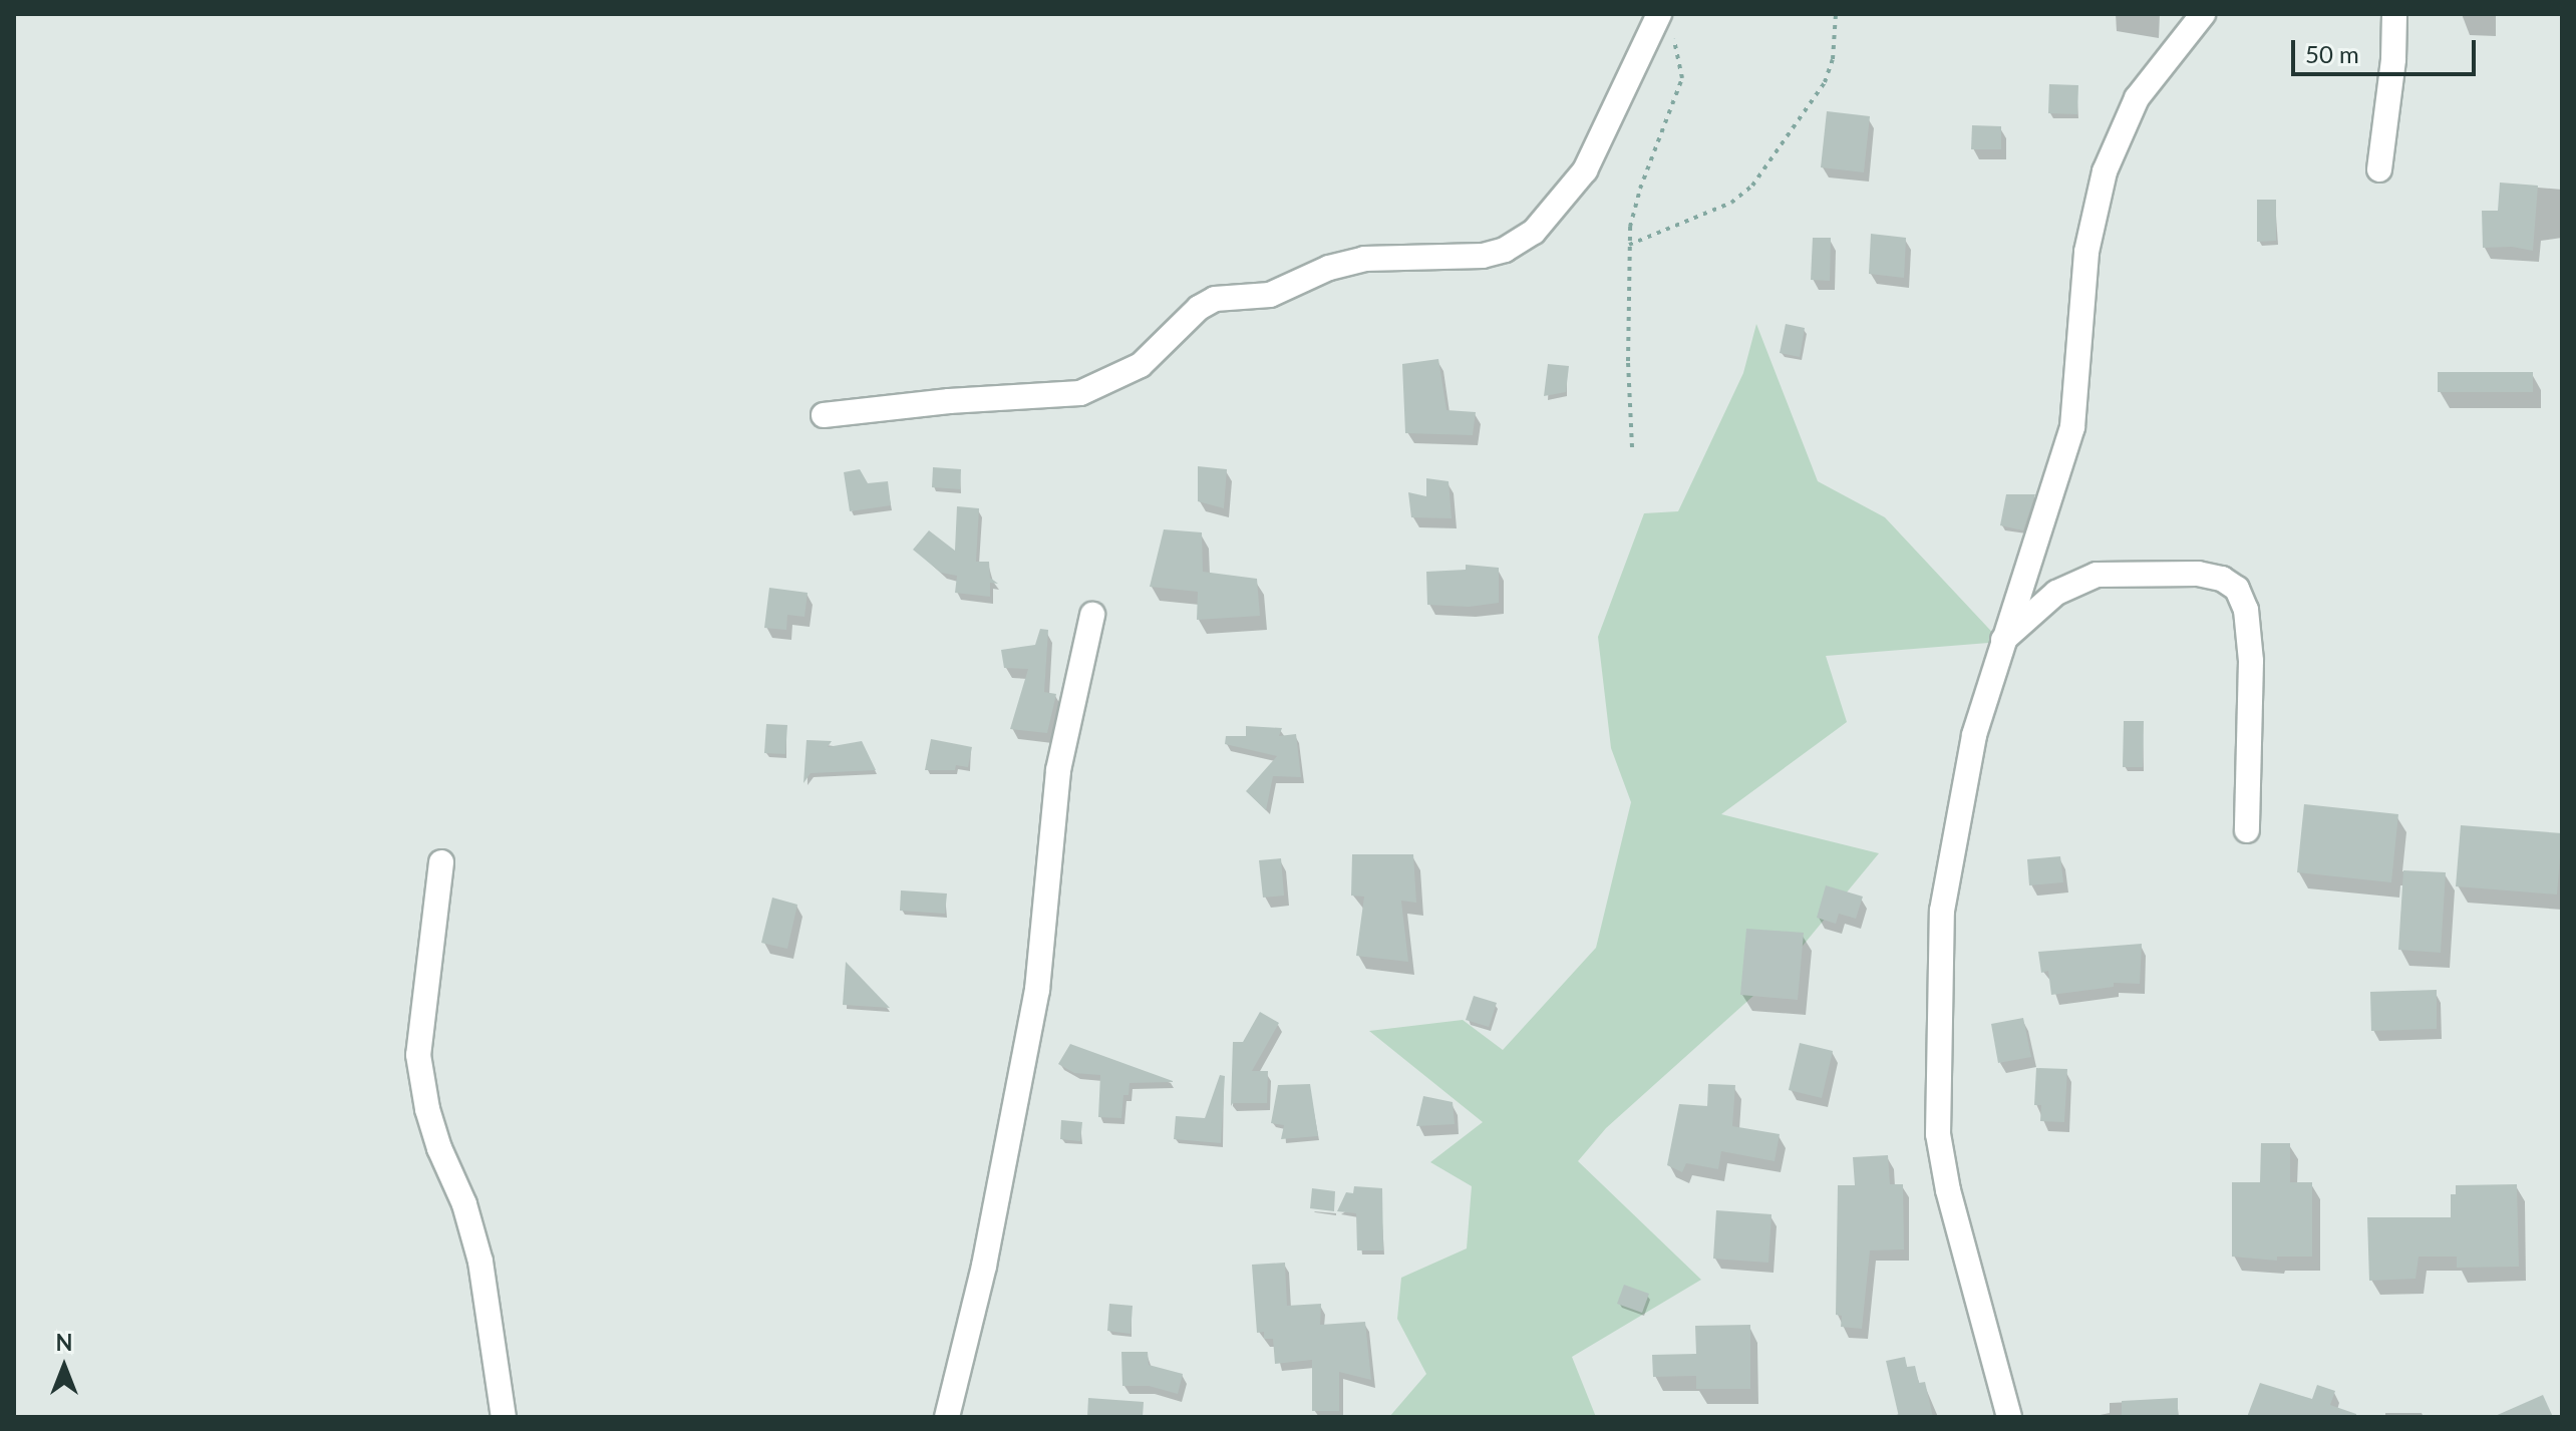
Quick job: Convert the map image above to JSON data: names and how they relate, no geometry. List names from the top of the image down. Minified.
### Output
{"scale_bar":"50 m","north":"top"}
